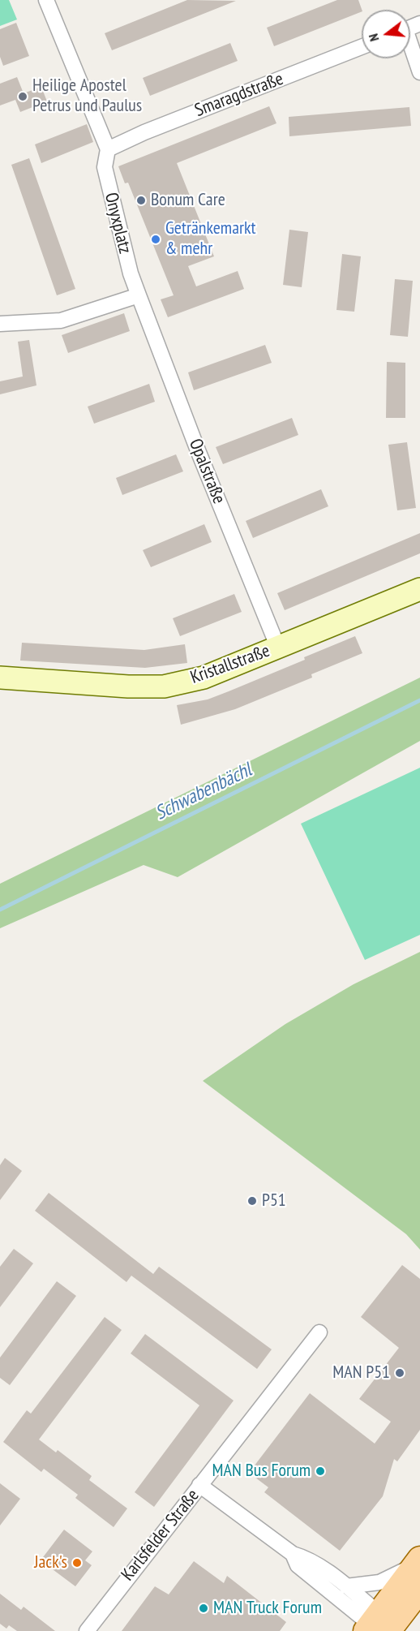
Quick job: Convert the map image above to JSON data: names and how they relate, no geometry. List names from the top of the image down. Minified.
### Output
{"streets":{"street":["Smaragdstraße","Onyxplatz","Opalstraße","Kristallstraße","Karlsfelder Straße"]},"crossings":[["Smaragdstraße","Onyxplatz"],["Onyxplatz","Opalstraße"],["Opalstraße","Kristallstraße"]],"water":["Schwabenbächl"],"places":["Heilige Apostel Petrus und Paulus","Bonum Care","Getränkemarkt & mehr","P51","MAN P51","MAN Bus Forum","Jack's","MAN Truck Forum"],"north":"left"}
